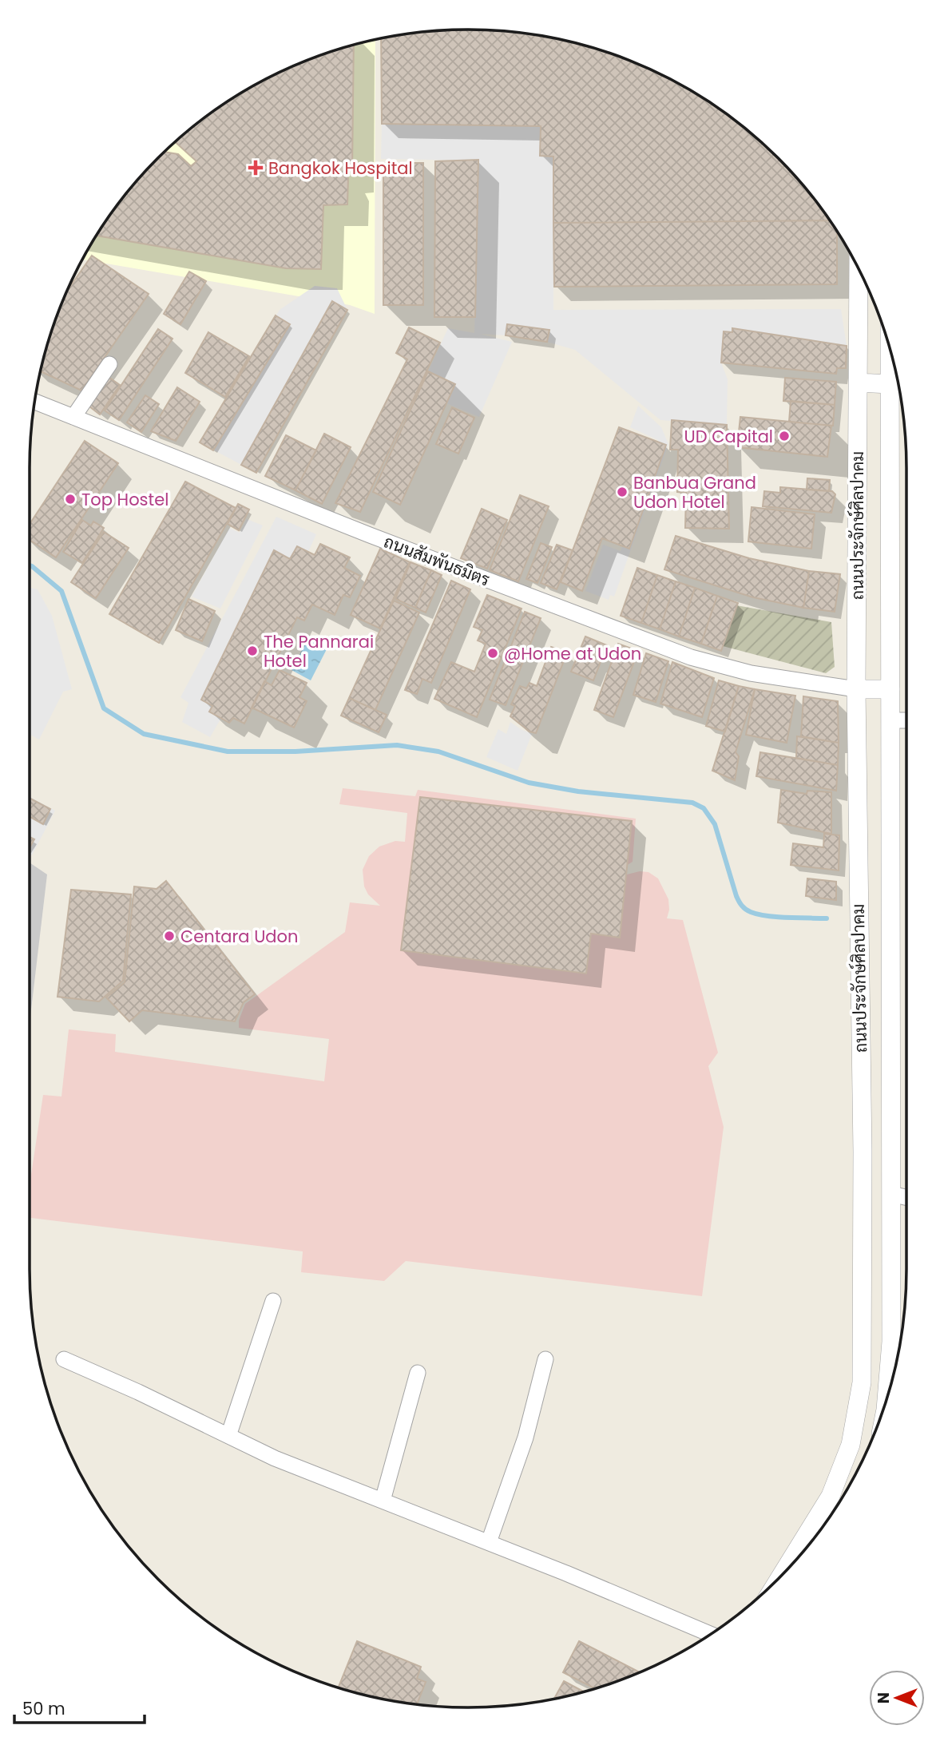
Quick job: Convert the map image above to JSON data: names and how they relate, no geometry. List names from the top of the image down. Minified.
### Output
{"streets":{"street":["ถนนประจักษ์ศิลปาคม","ถนนสัมพันธมิตร"]},"crossings":[["ถนนประจักษ์ศิลปาคม","ถนนสัมพันธมิตร"]],"places":{"health":["Bangkok Hospital"],"other":["UD Capital","Banbua Grand Udon Hotel","Top Hostel","The Pannarai Hotel","@Home at Udon","Centara Udon"]},"scale_bar":"50 m","north":"left"}
